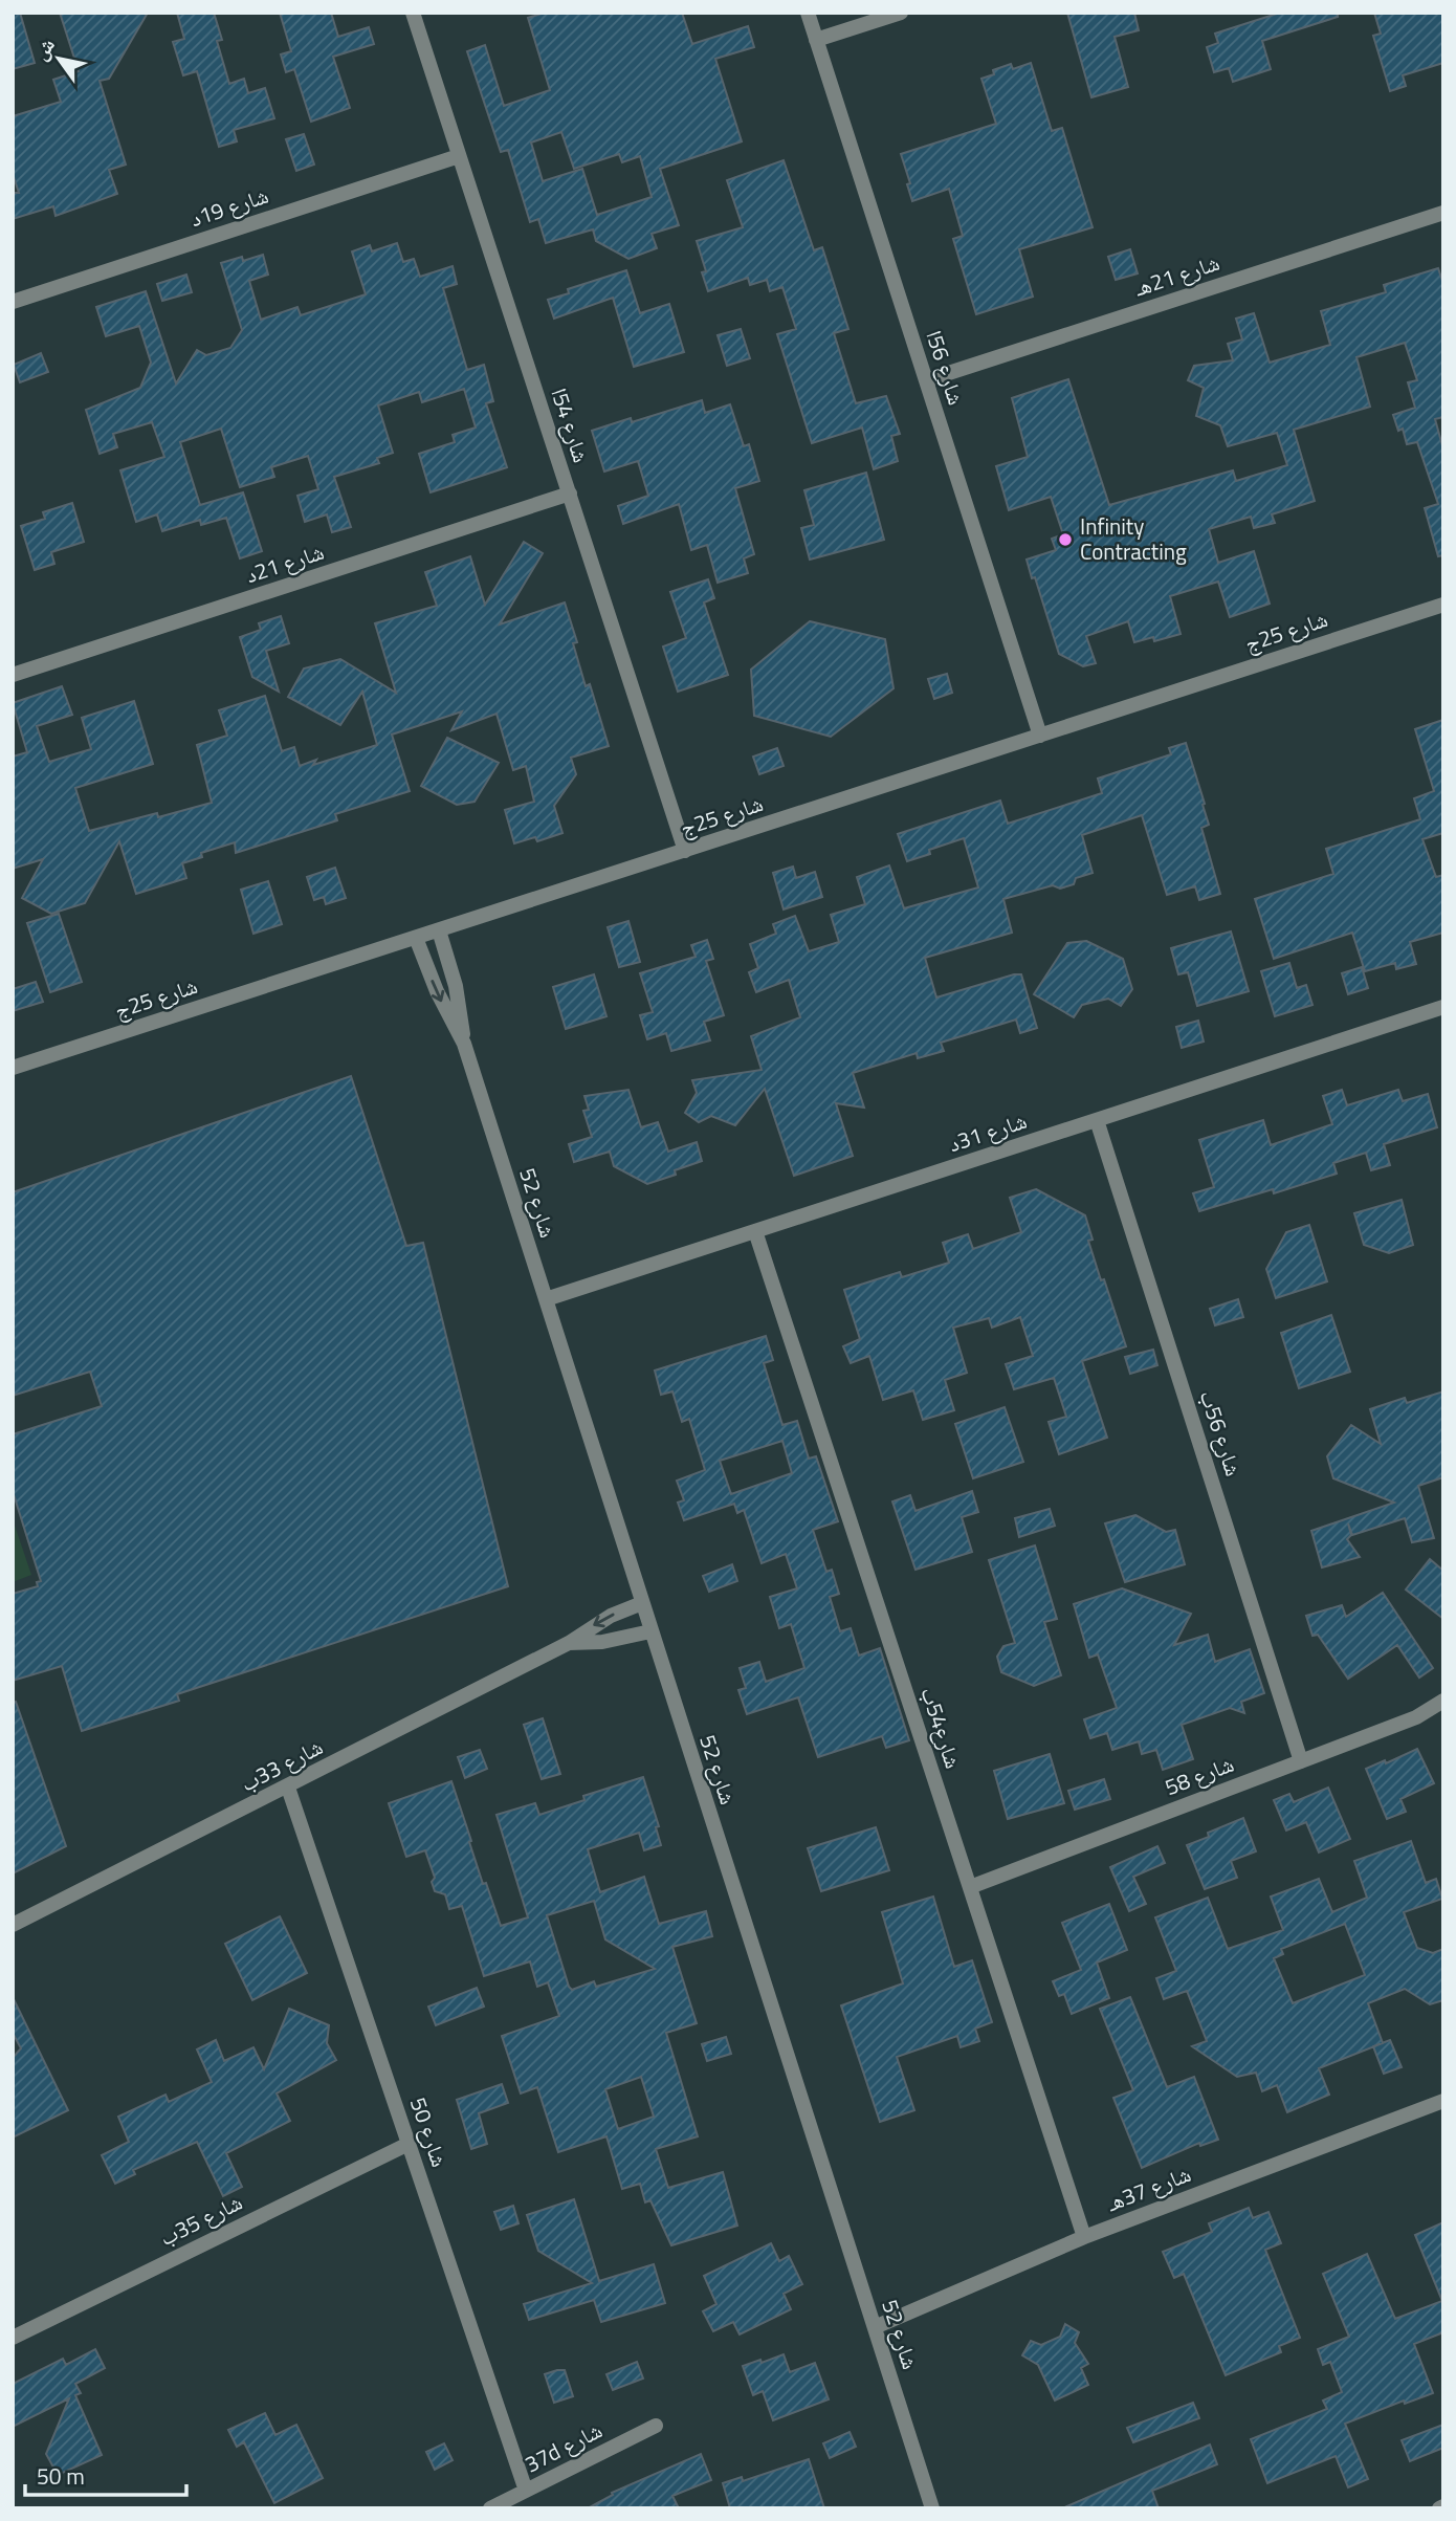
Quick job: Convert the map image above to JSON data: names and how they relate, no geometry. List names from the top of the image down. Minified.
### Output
{"streets":{"street":["شارع 19د","شارع 21هـ","شارع 56ا","شارع 54ا","شارع 21د","شارع 25ج","شارع 31د","شارع 52","شارع 56ب","شارع54ب","شارع 33ب","شارع 58","شارع 50","شارع 37هـ","شارع 35ب","37d شارع"]},"crossings":[["شارع 19د","شارع 54ا"],["شارع 21هـ","شارع 56ا"],["شارع 56ا","شارع 25ج"],["شارع 54ا","شارع 21د"],["شارع 54ا","شارع 25ج"],["شارع 25ج","شارع 52"],["شارع 31د","شارع 52"],["شارع 31د","شارع 56ب"],["شارع 31د","شارع54ب"],["شارع 52","شارع 33ب"],["شارع 52","شارع 37هـ"],["شارع 56ب","شارع 58"],["شارع54ب","شارع 58"],["شارع54ب","شارع 37هـ"],["شارع 33ب","شارع 50"],["شارع 50","شارع 35ب"],["شارع 50","37d شارع"]],"places":["Infinity Contracting"],"scale_bar":"50 m","north":"top left"}
